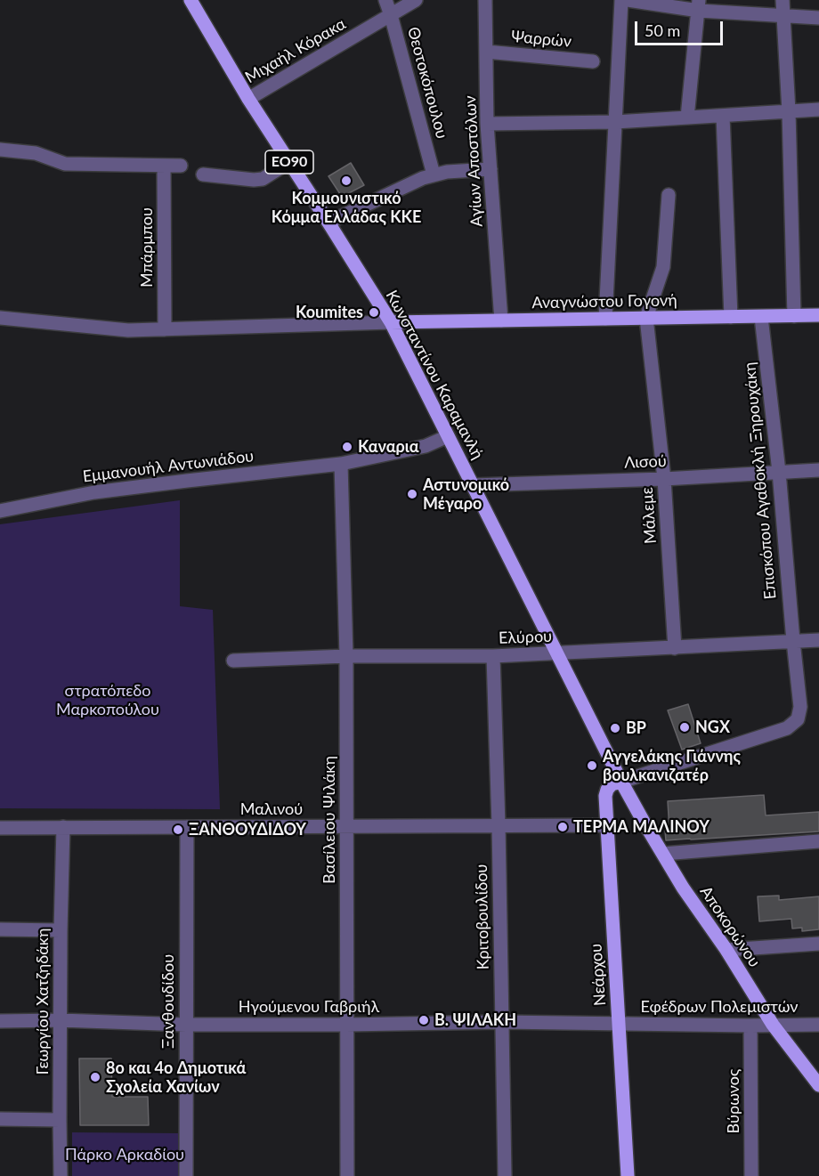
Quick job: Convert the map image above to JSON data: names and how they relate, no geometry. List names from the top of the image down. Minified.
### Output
{"streets":{"main road":["ΕΟ90","Αναγνώστου Γογονή","Κωνσταντίνου Καραμανλή","Αποκορώνου","Νεάρχου"],"street":["Ψαρρών","Μιχαήλ Κόρακα","Θεοτοκόπουλου","Αγίων Αποστόλων","Μπάρμπου","Λισού","Εμμανουήλ Αντωνιάδου","Επισκόπου Αγαθοκλή Ξηρουχάκη","Μάλεμε","Ελύρου","Μαλινού","Βασίλειου Ψιλάκη","Κριτοβουλίδου","Γεωργίου Χατζηδάκη","Ξανθουδίδου","Ηγούμενου Γαβριήλ","Εφέδρων Πολεμιστών","Βύρωνος"]},"crossings":[["Ψαρρών","Αγίων Αποστόλων"],["Μιχαήλ Κόρακα","Θεοτοκόπουλου"],["Μιχαήλ Κόρακα","Κωνσταντίνου Καραμανλή"],["Αγίων Αποστόλων","Αναγνώστου Γογονή"],["Αναγνώστου Γογονή","Κωνσταντίνου Καραμανλή"],["Αναγνώστου Γογονή","Επισκόπου Αγαθοκλή Ξηρουχάκη"],["Αναγνώστου Γογονή","Μάλεμε"],["Κωνσταντίνου Καραμανλή","Λισού"],["Κωνσταντίνου Καραμανλή","Εμμανουήλ Αντωνιάδου"],["Κωνσταντίνου Καραμανλή","Επισκόπου Αγαθοκλή Ξηρουχάκη"],["Κωνσταντίνου Καραμανλή","Ελύρου"],["Κωνσταντίνου Καραμανλή","Αποκορώνου"],["Κωνσταντίνου Καραμανλή","Νεάρχου"],["Λισού","Επισκόπου Αγαθοκλή Ξηρουχάκη"],["Λισού","Μάλεμε"],["Εμμανουήλ Αντωνιάδου","Βασίλειου Ψιλάκη"],["Επισκόπου Αγαθοκλή Ξηρουχάκη","Ελύρου"],["Επισκόπου Αγαθοκλή Ξηρουχάκη","Αποκορώνου"],["Επισκόπου Αγαθοκλή Ξηρουχάκη","Νεάρχου"],["Μάλεμε","Ελύρου"],["Ελύρου","Βασίλειου Ψιλάκη"],["Ελύρου","Κριτοβουλίδου"],["Μαλινού","Βασίλειου Ψιλάκη"],["Μαλινού","Κριτοβουλίδου"],["Μαλινού","Νεάρχου"],["Μαλινού","Γεωργίου Χατζηδάκη"],["Μαλινού","Ξανθουδίδου"],["Βασίλειου Ψιλάκη","Ηγούμενου Γαβριήλ"],["Κριτοβουλίδου","Ηγούμενου Γαβριήλ"],["Αποκορώνου","Νεάρχου"],["Αποκορώνου","Εφέδρων Πολεμιστών"],["Νεάρχου","Ηγούμενου Γαβριήλ"],["Νεάρχου","Εφέδρων Πολεμιστών"],["Γεωργίου Χατζηδάκη","Ηγούμενου Γαβριήλ"],["Ξανθουδίδου","Ηγούμενου Γαβριήλ"],["Ηγούμενου Γαβριήλ","Εφέδρων Πολεμιστών"],["Εφέδρων Πολεμιστών","Βύρωνος"]],"parks":["στρατόπεδο Μαρκοπούλου","Πάρκο Αρκαδίου"],"places":["Κομμουνιστικό Κόμμα Ελλάδας ΚΚΕ","Koumites","Καναρια","Αστυνομικό Μέγαρο","NGX","BP","Αγγελάκης Γιάννης βουλκανιζατέρ","ΤΕΡΜΑ ΜΑΛΙΝΟΥ","ΞΑΝΘΟΥΔΙΔΟΥ","Β. ΨΙΛΑΚΗ","8ο και 4ο Δημοτικά Σχολεία Χανίων"],"scale_bar":"50 m"}
